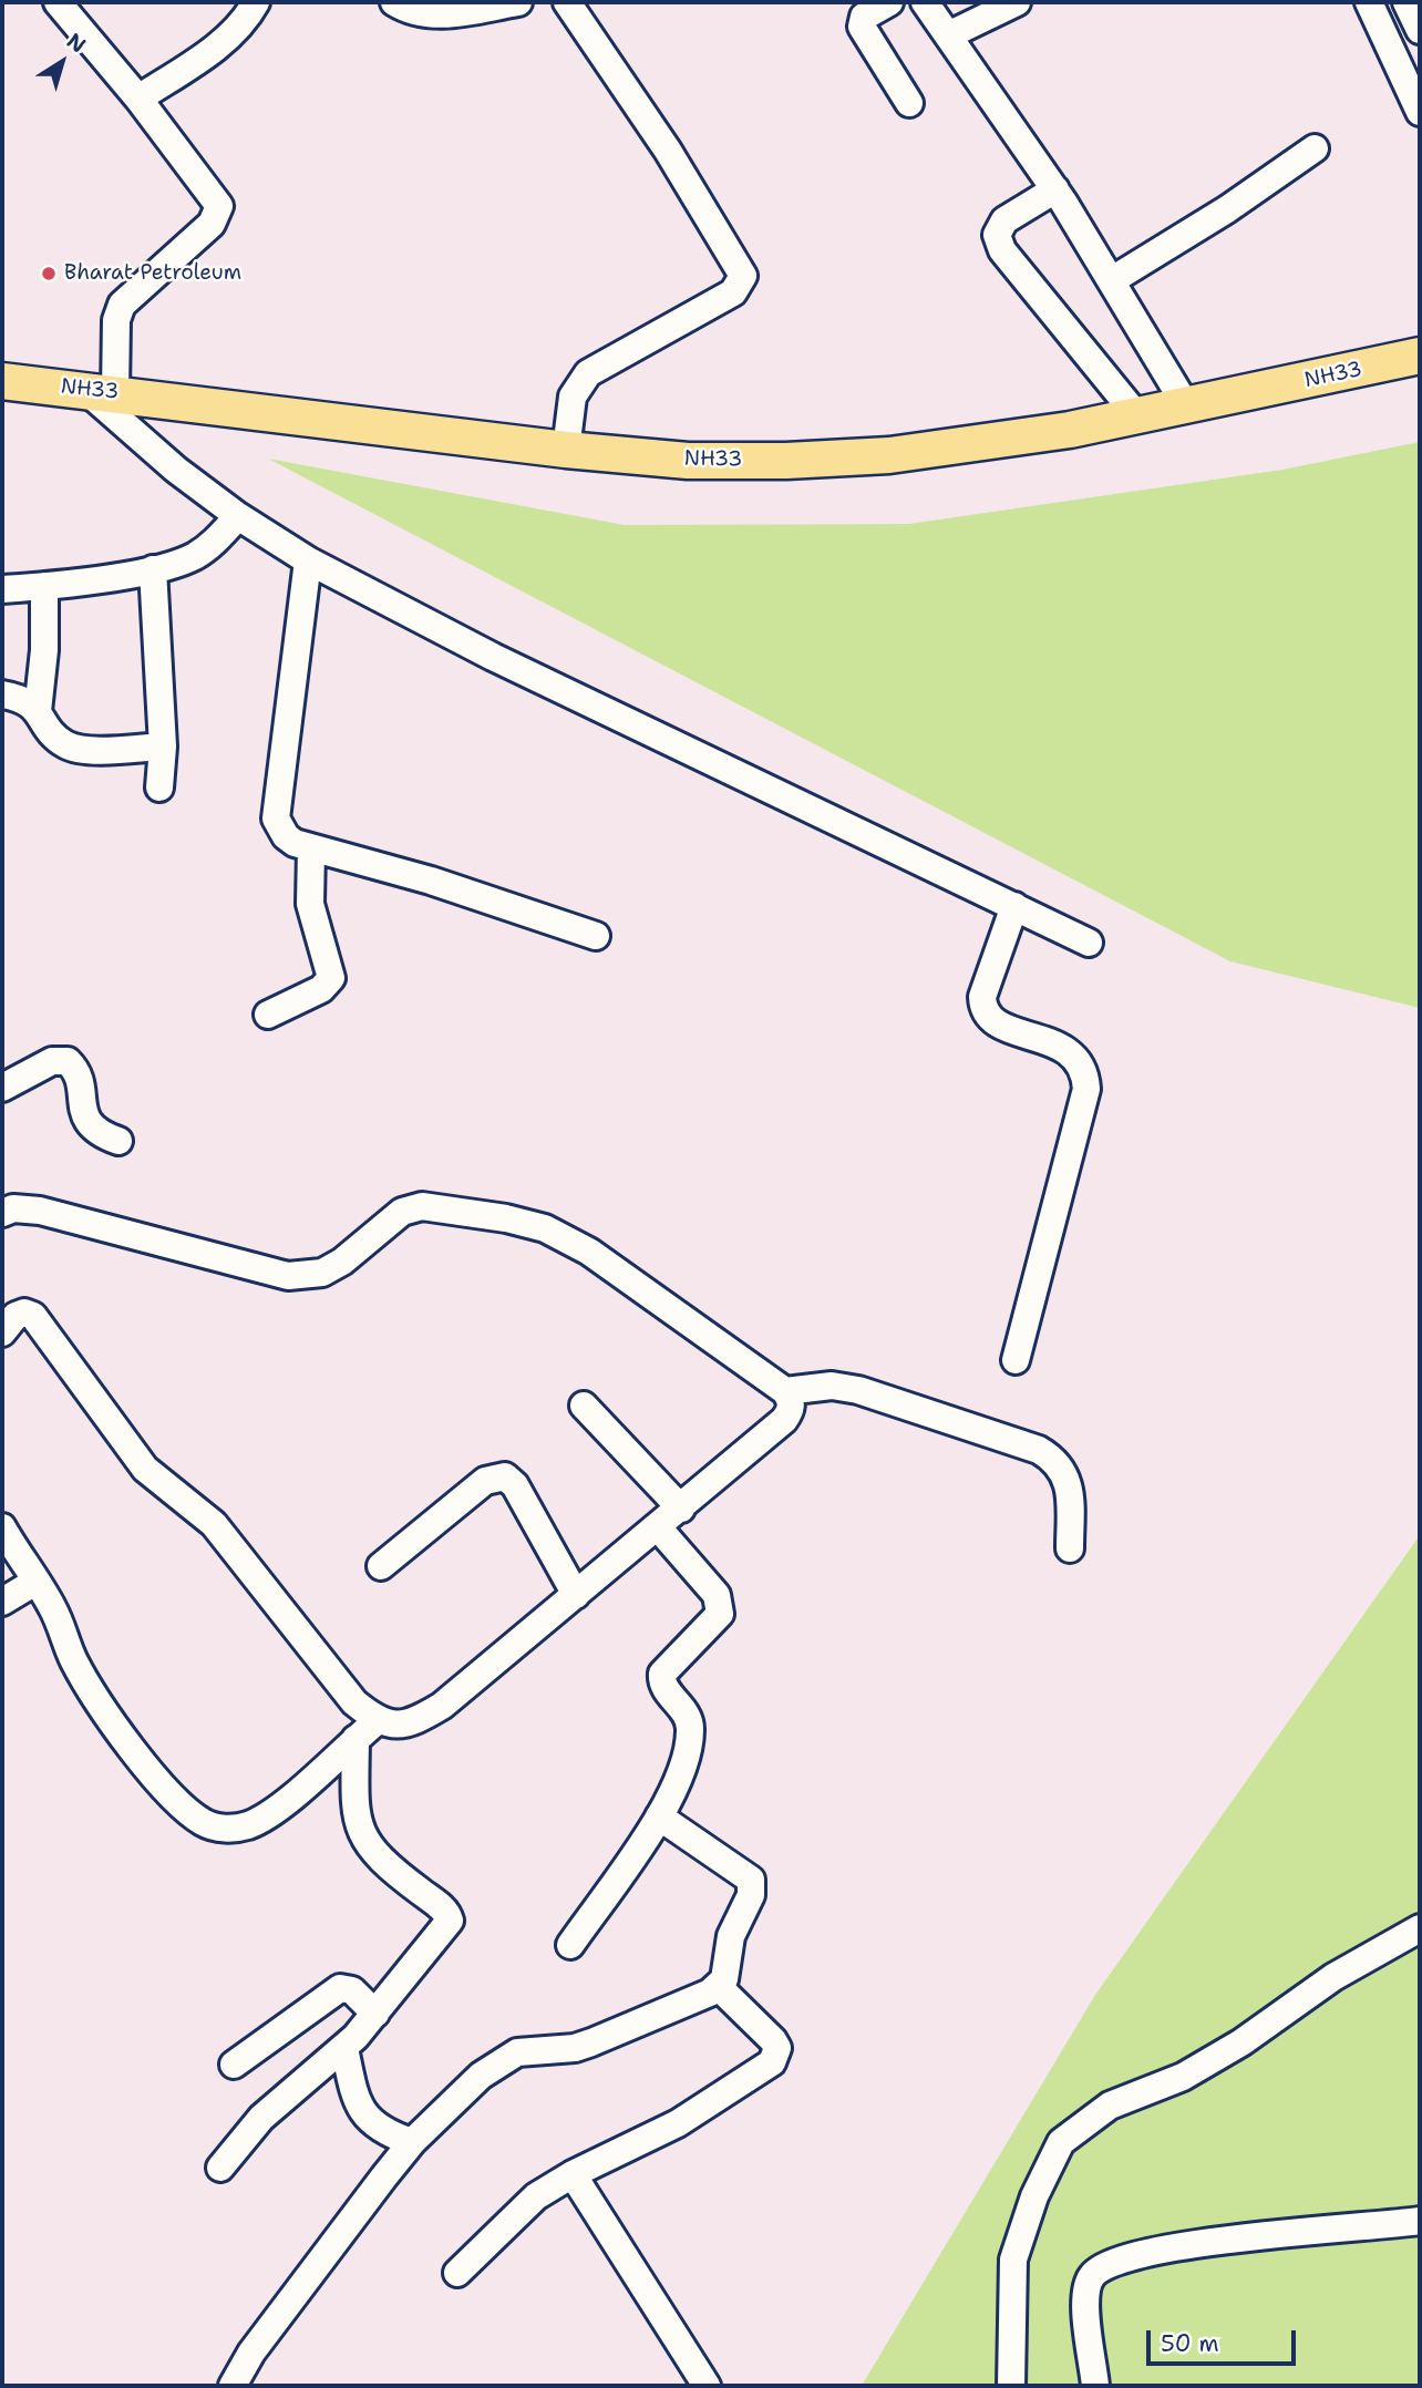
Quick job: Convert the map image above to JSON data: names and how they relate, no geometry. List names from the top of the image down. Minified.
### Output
{"streets":{"main road":["NH33"]},"places":["Bharat Petroleum"],"scale_bar":"50 m","north":"top right"}
